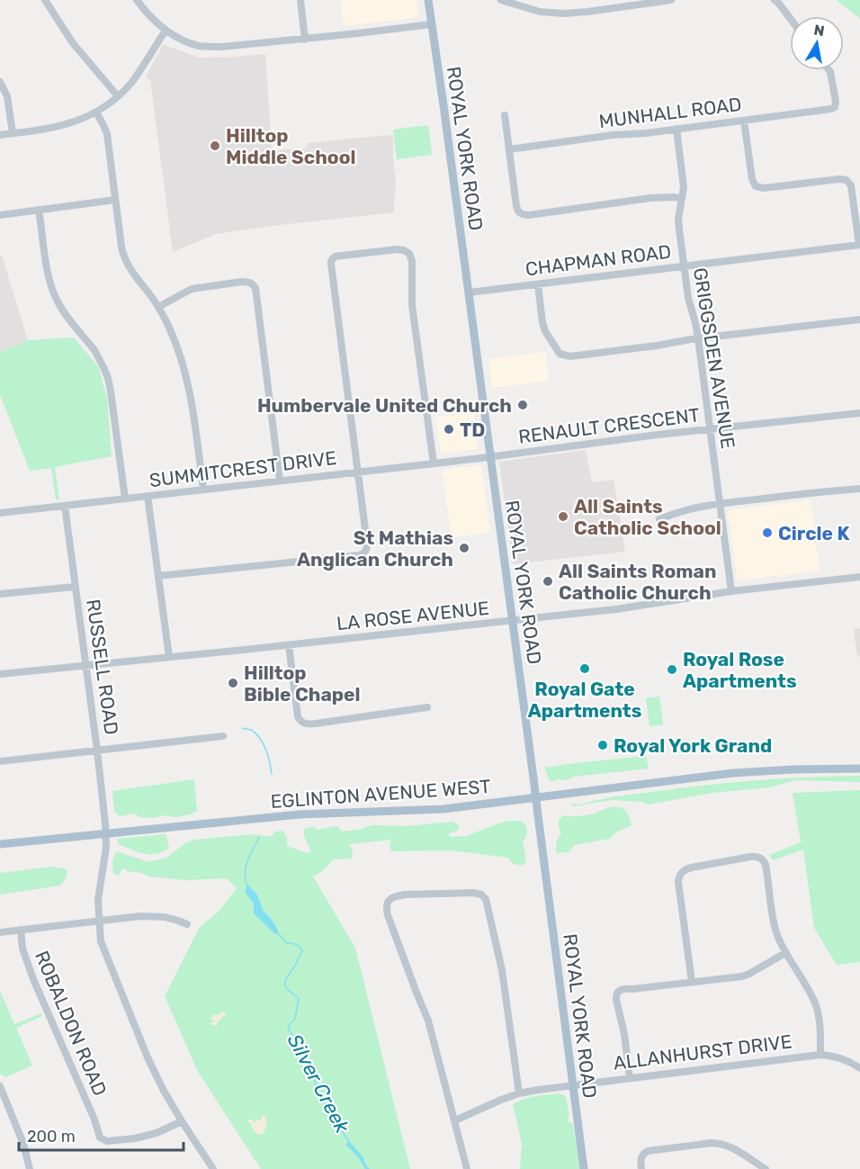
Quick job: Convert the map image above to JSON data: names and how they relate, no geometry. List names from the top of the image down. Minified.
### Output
{"streets":{"main road":["ROYAL YORK ROAD","EGLINTON AVENUE WEST"],"street":["MUNHALL ROAD","CHAPMAN ROAD","GRIGGSDEN AVENUE","RENAULT CRESCENT","SUMMITCREST DRIVE","LA ROSE AVENUE","RUSSELL ROAD","ROBALDON ROAD","ALLANHURST DRIVE"]},"crossings":[["MUNHALL ROAD","GRIGGSDEN AVENUE"],["ROYAL YORK ROAD","CHAPMAN ROAD"],["ROYAL YORK ROAD","RENAULT CRESCENT"],["ROYAL YORK ROAD","SUMMITCREST DRIVE"],["ROYAL YORK ROAD","LA ROSE AVENUE"],["ROYAL YORK ROAD","EGLINTON AVENUE WEST"],["ROYAL YORK ROAD","ALLANHURST DRIVE"],["CHAPMAN ROAD","GRIGGSDEN AVENUE"],["GRIGGSDEN AVENUE","RENAULT CRESCENT"],["GRIGGSDEN AVENUE","LA ROSE AVENUE"],["RENAULT CRESCENT","SUMMITCREST DRIVE"],["SUMMITCREST DRIVE","RUSSELL ROAD"],["LA ROSE AVENUE","RUSSELL ROAD"],["RUSSELL ROAD","EGLINTON AVENUE WEST"],["RUSSELL ROAD","ROBALDON ROAD"]],"water":["Silver Creek"],"places":["Hilltop Middle School","Humbervale United Church","TD","All Saints Catholic School","Circle K","St Mathias Anglican Church","All Saints Roman Catholic Church","Royal Gate Apartments","Royal Rose Apartments","Hilltop Bible Chapel","Royal York Grand"],"scale_bar":"200 m","north":"top"}
